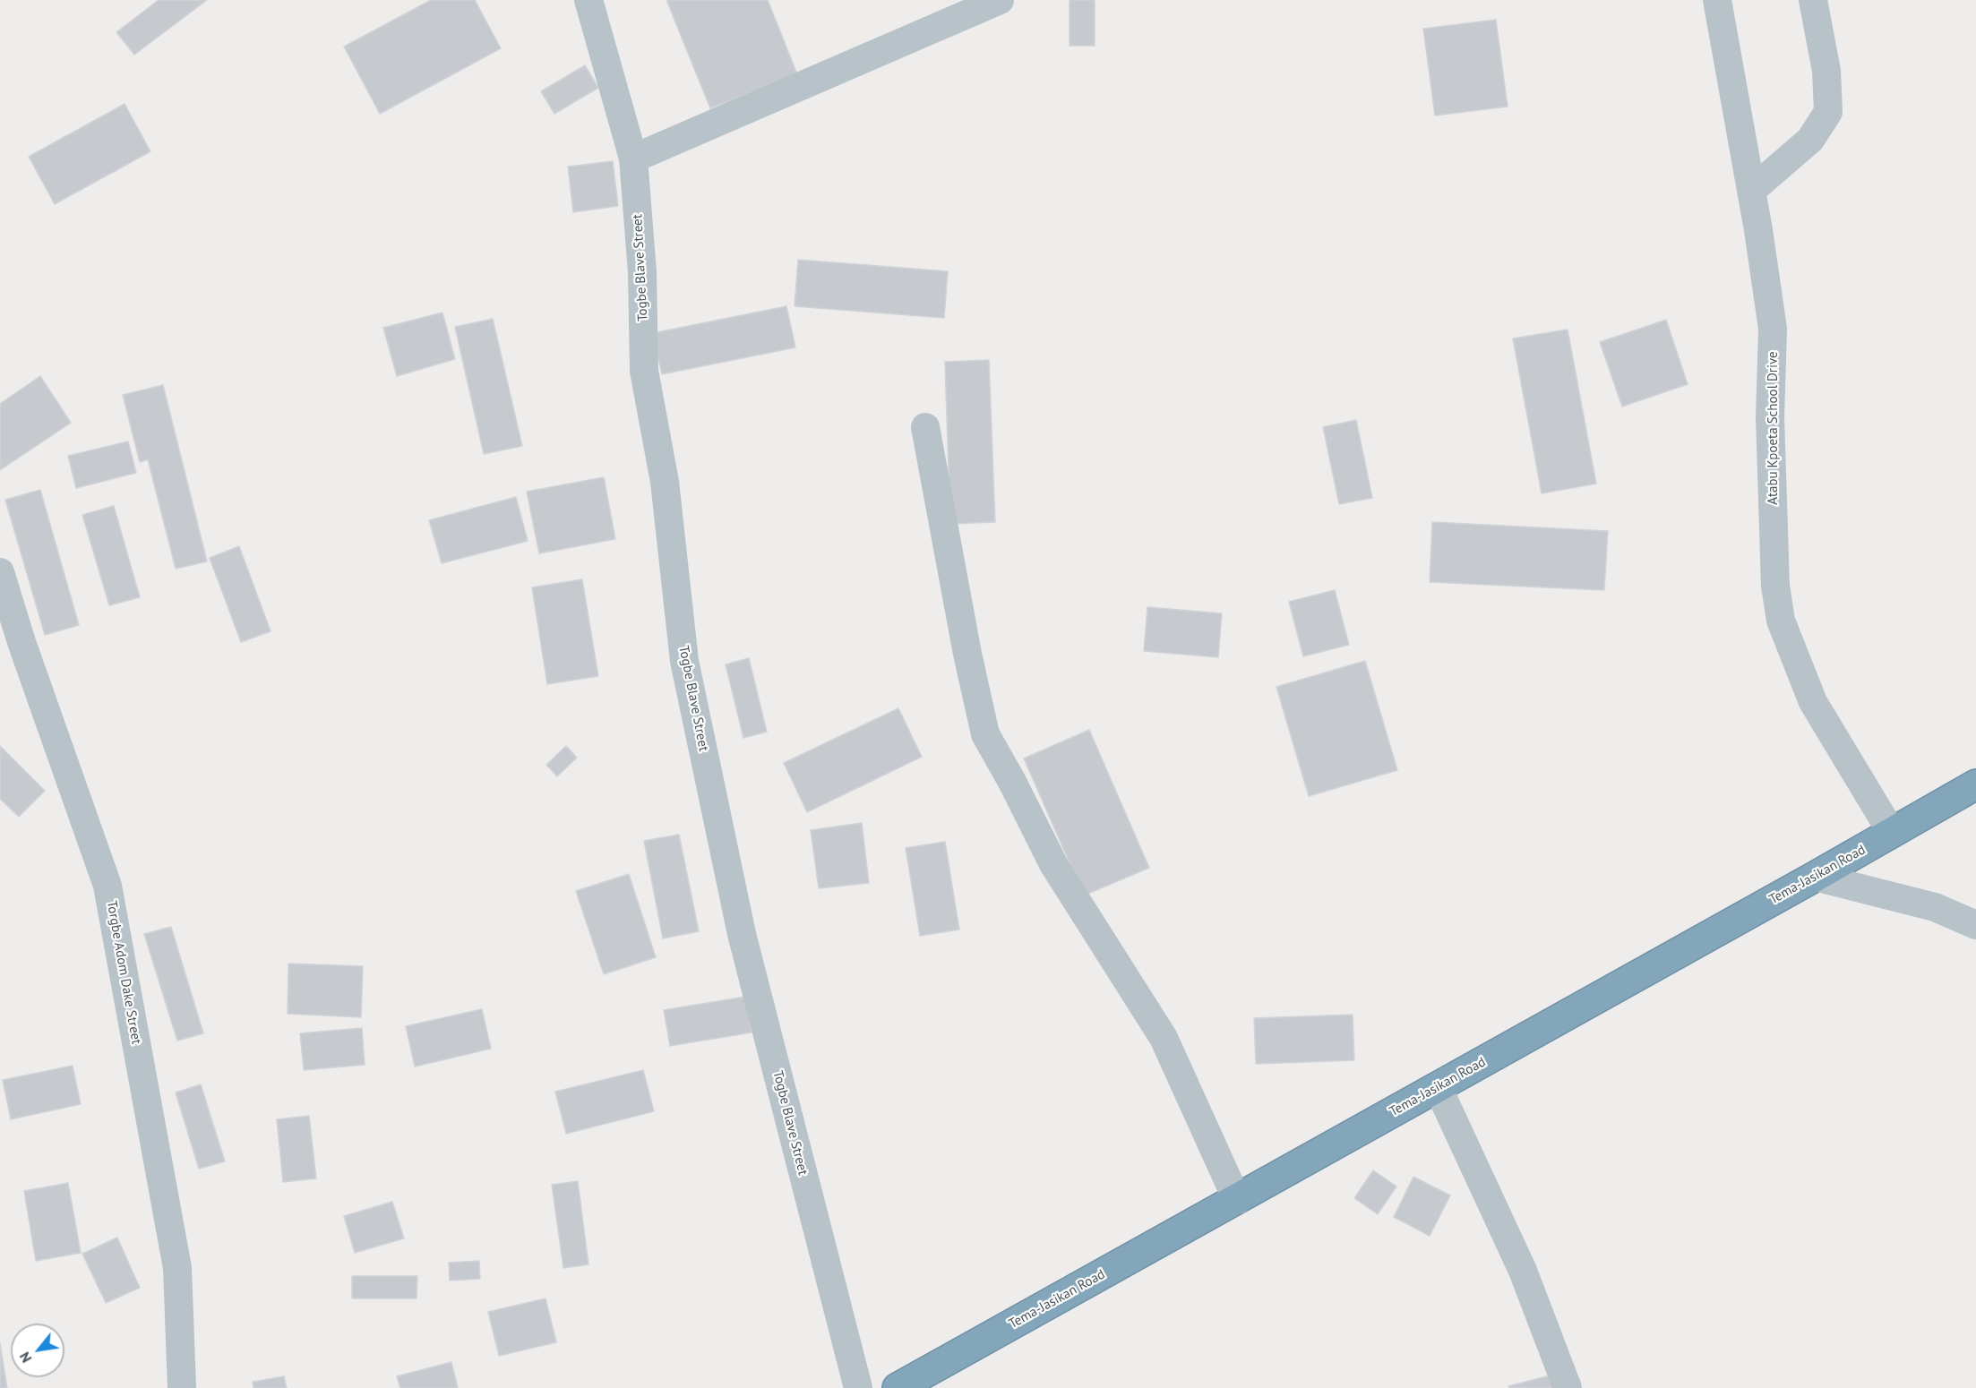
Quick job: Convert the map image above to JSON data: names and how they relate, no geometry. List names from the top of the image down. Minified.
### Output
{"streets":{"highway":["Tema-Jasikan Road"],"street":["Togbe Blave Street","Atabu Kpoeta School Drive","Torgbe Adom Dake Street"]},"crossings":[["Atabu Kpoeta School Drive","Tema-Jasikan Road"]],"north":"bottom left"}
